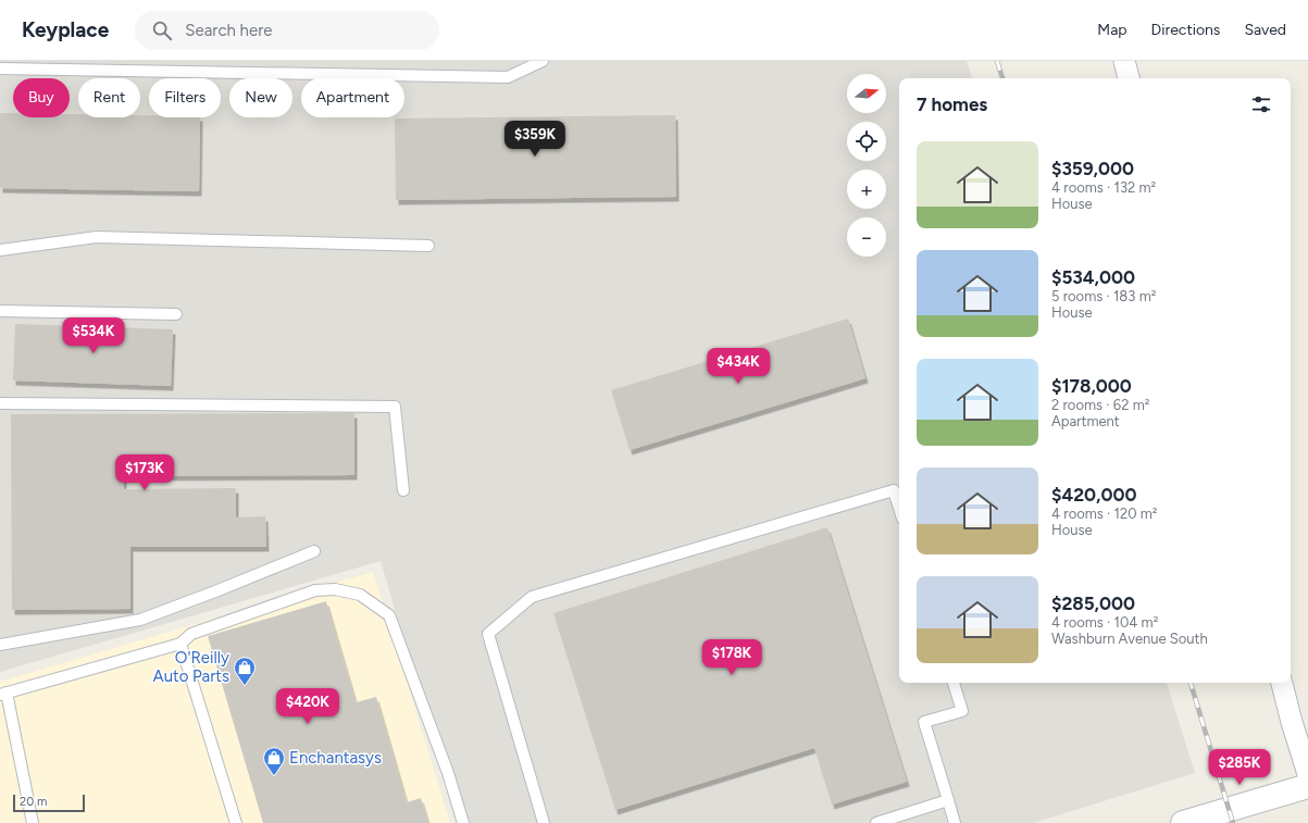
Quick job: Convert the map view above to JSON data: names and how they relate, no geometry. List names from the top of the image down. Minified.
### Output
{"places":{"shop":["O'Reilly Auto Parts","Enchantasys"]},"scale_bar":"20 m","north":"right","page":{"header":"Keyplace","search":"Search here","nav":["Map","Directions","Saved"],"map_buttons":["+","−"],"chip":["Buy","Rent","Filters","New","Apartment"],"heading":"7 homes","price":["$359K","$534K","$434K","$173K","$178K","$420K","$285K"],"list":[{"name":"$359,000","note":"4 rooms · 132 m² · House"},{"name":"$534,000","note":"5 rooms · 183 m² · House"},{"name":"$178,000","note":"2 rooms · 62 m² · Apartment"},{"name":"$420,000","note":"4 rooms · 120 m² · House"},{"name":"$285,000","note":"4 rooms · 104 m² · Washburn Avenue South"}],"scale":"20 m"}}
